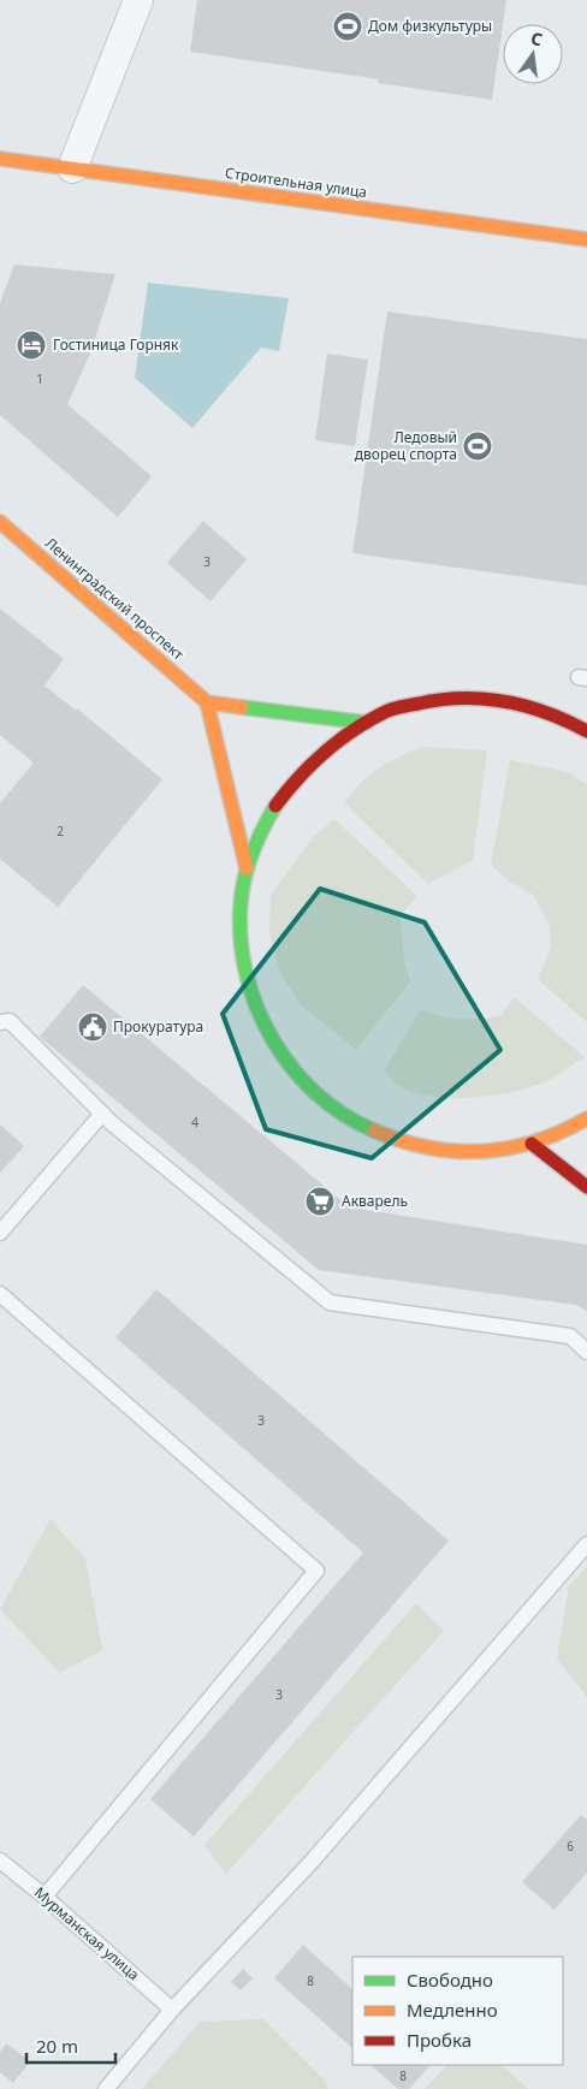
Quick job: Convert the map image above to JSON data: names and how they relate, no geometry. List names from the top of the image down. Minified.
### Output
{"streets":{"street":["Строительная улица","Ленинградский проспект"],"lane":["Мурманская улица"]},"places":{"sports":["Дом физкультуры","Ледовый дворец спорта"],"hotel":["Гостиница Горняк"],"public building":["Прокуратура"],"supermarket":["Акварель"]},"house_numbers":["1","3","2","4","3","3","6","8","8"],"legend":["Свободно","Медленно","Пробка"],"scale_bar":"20 m","north":"top"}
